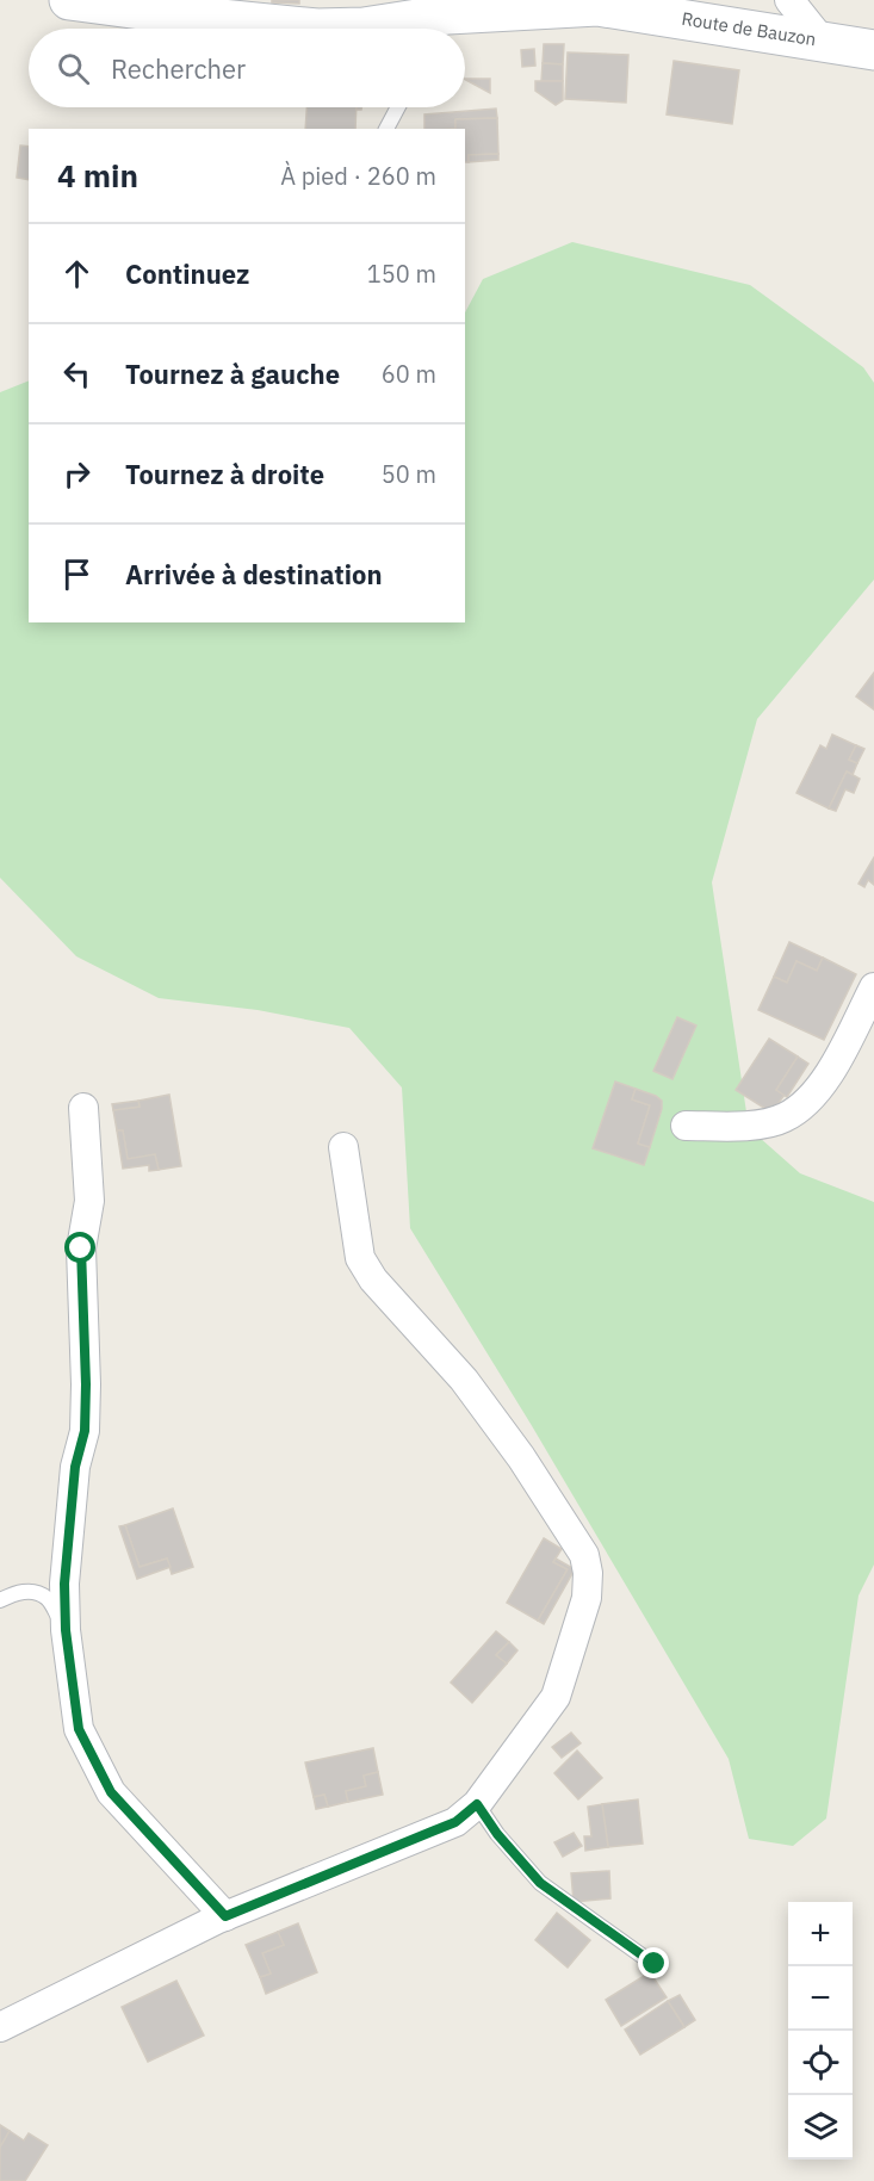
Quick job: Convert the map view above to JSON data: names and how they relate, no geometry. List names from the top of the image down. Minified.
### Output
{"streets":{"street":["Route de Bauzon"]},"page":{"search":"Rechercher","heading":["4 min","À pied · 260 m"],"list":[["Continuez","150 m"],["Tournez à gauche","60 m"],["Tournez à droite","50 m"],"Arrivée à destination"],"map_buttons":["+","−"]}}
